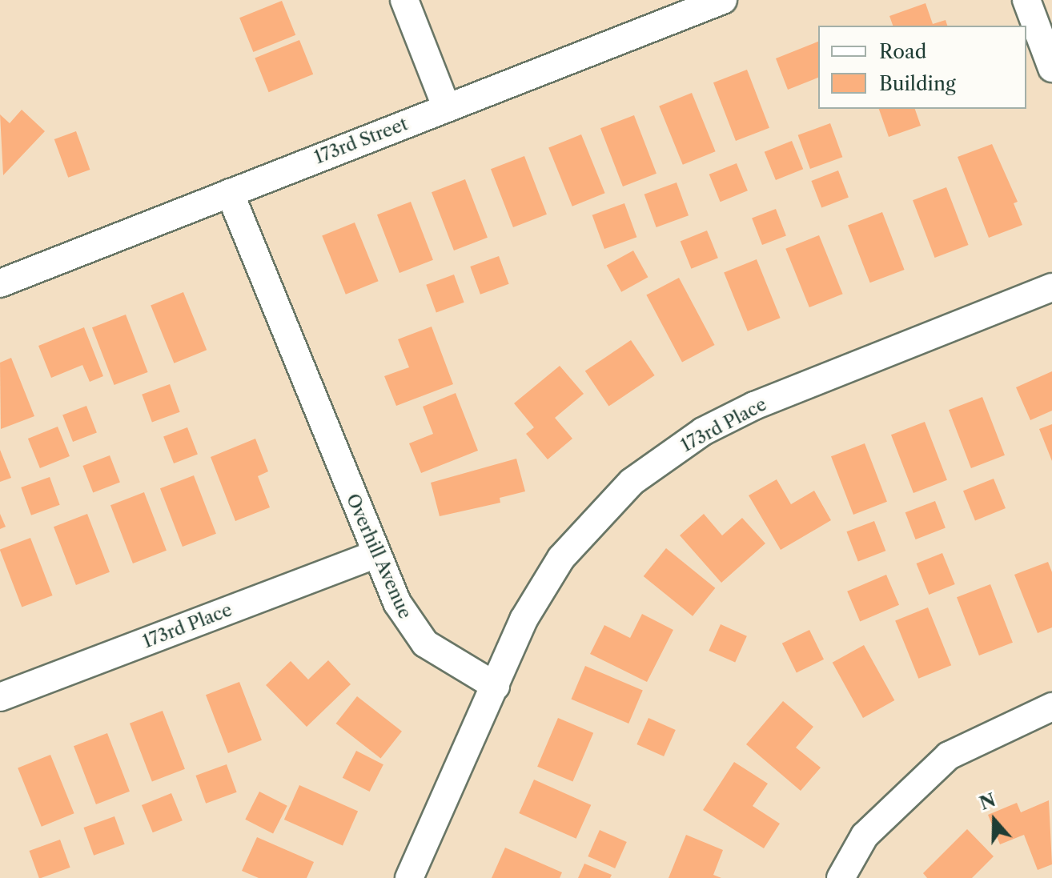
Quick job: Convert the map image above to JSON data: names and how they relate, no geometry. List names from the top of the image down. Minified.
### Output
{"streets":{"street":["173rd Street","173rd Place","Overhill Avenue"]},"crossings":[["173rd Street","Overhill Avenue"],["173rd Place","Overhill Avenue"]],"legend":["Road","Building"],"north":"top"}
